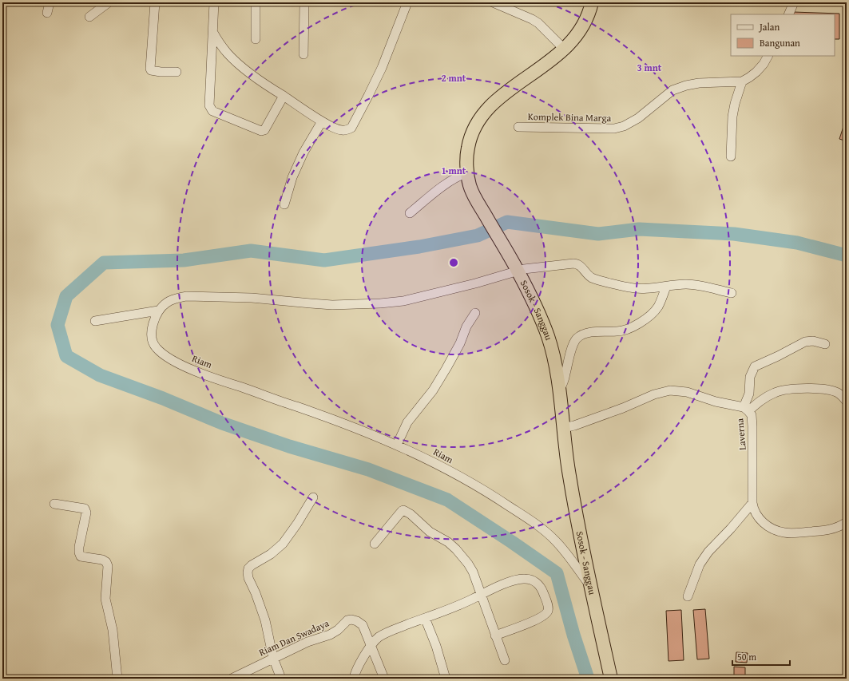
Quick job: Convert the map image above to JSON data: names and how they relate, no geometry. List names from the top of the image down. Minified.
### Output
{"streets":{"highway":["Sosok - Sanggau"],"street":["Komplek Bina Marga","Riam","Laverna","Riam Dan Swadaya"]},"crossings":[["Sosok - Sanggau","Riam"],["Sosok - Sanggau","Laverna"]],"legend":["Jalan","Bangunan"],"scale_bar":"50 m","rings":["3 mnt","2 mnt","1 mnt"]}
